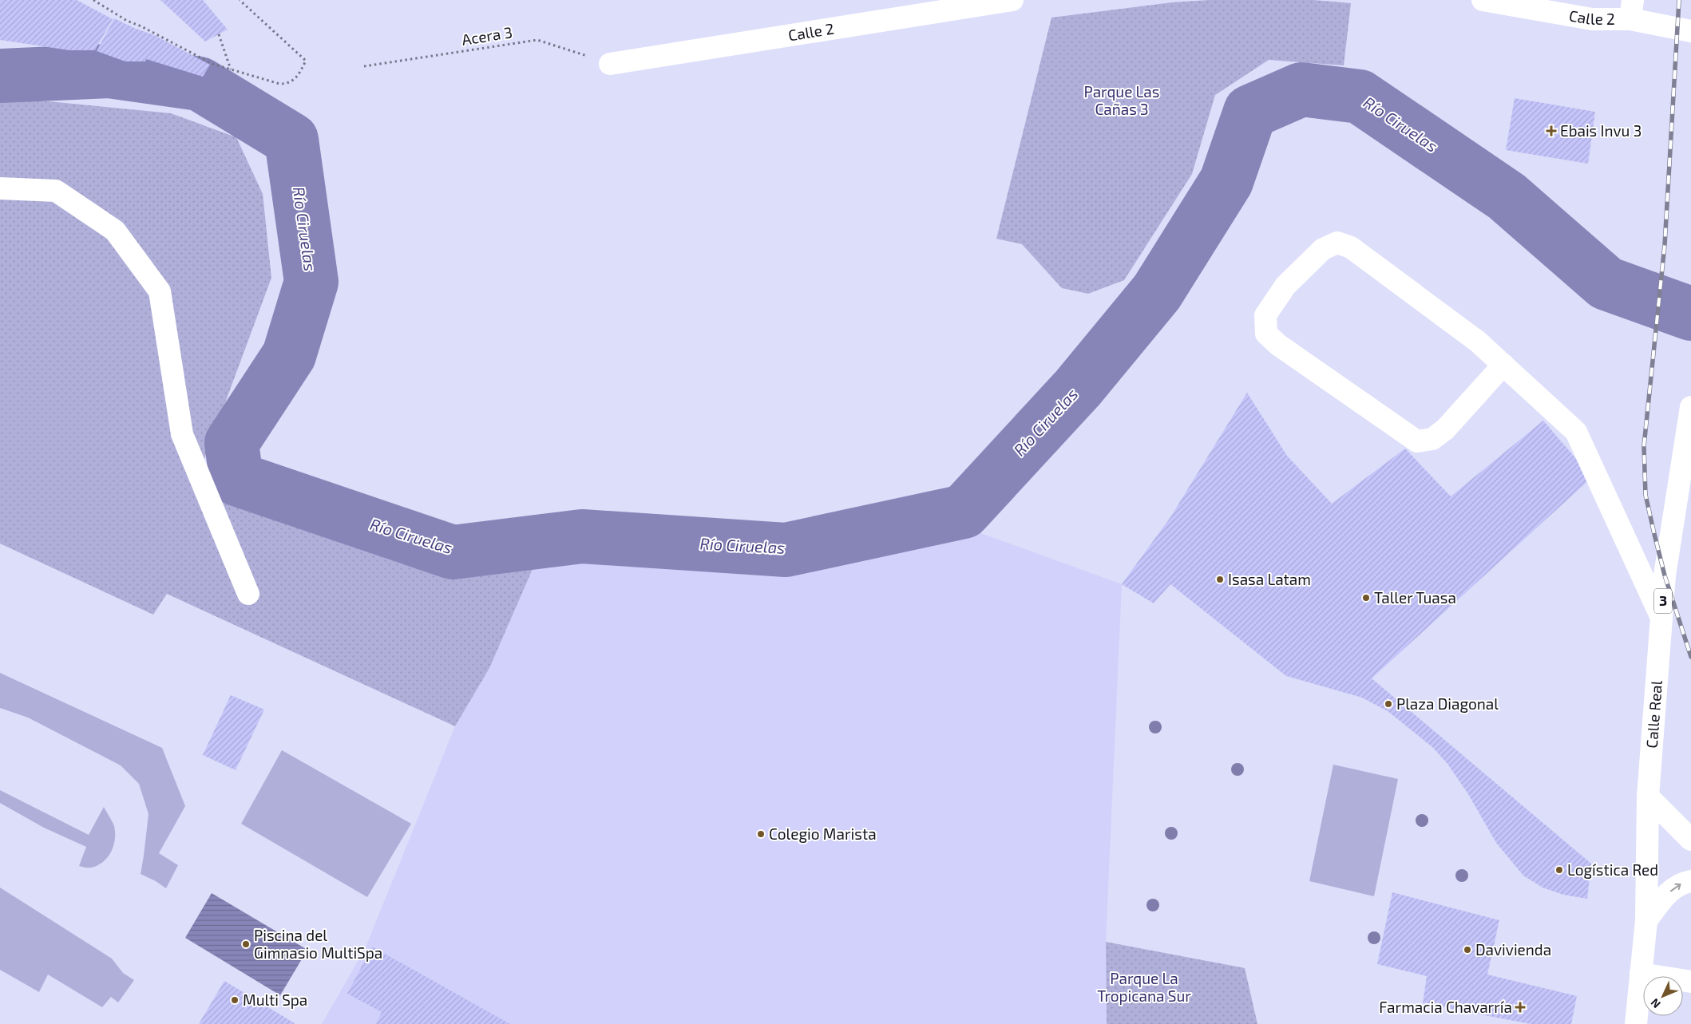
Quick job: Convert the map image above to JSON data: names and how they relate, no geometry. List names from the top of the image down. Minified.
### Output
{"streets":{"main road":["Calle 2","3","Calle Real"],"path":["Acera 3"]},"crossings":[["Calle 2","Acera 3"]],"water":["Río Ciruelas"],"parks":["Parque Las Cañas 3","Parque La Tropicana Sur"],"places":{"health":["Ebais Invu 3","Farmacia Chavarría"],"other":["Isasa Latam","Taller Tuasa","Plaza Diagonal","Colegio Marista","Logística Red","Piscina del Gimnasio MultiSpa","Davivienda","Multi Spa"]},"north":"bottom left"}
